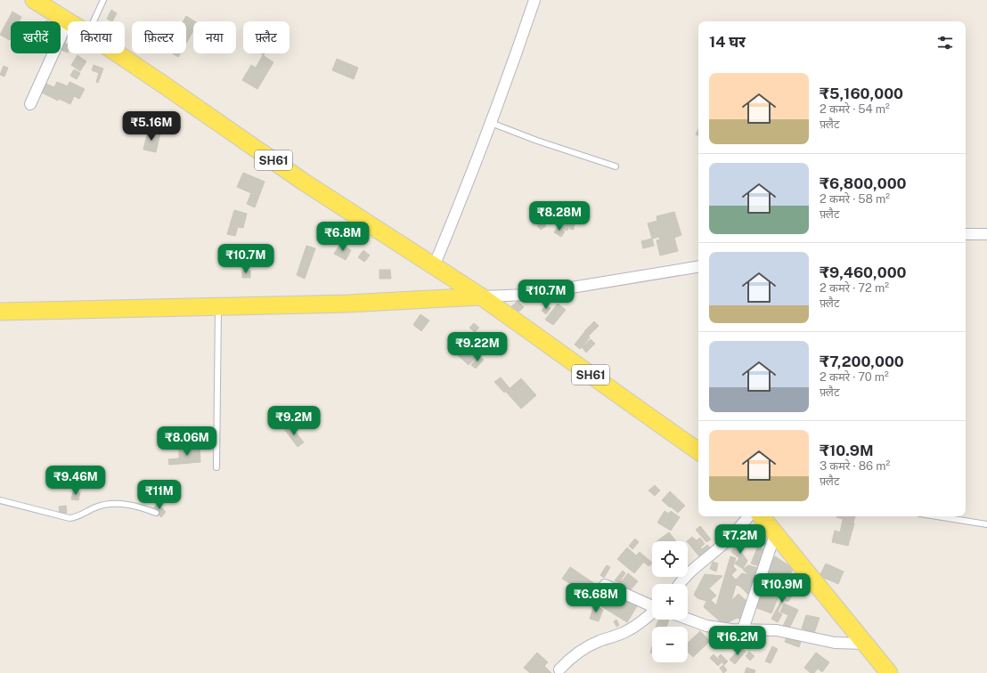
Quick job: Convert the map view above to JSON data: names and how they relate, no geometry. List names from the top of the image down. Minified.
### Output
{"streets":{"main road":["SH61"]},"page":{"chip":["खरीदें","किराया","फ़िल्टर","नया","फ़्लैट"],"heading":"14 घर","list":[{"name":"₹5,160,000","note":"2 कमरे · 54 m² · फ़्लैट"},{"name":"₹6,800,000","note":"2 कमरे · 58 m² · फ़्लैट"},{"name":"₹9,460,000","note":"2 कमरे · 72 m² · फ़्लैट"},{"name":"₹7,200,000","note":"2 कमरे · 70 m² · फ़्लैट"},{"name":"₹10.9M","note":"3 कमरे · 86 m² · फ़्लैट"}],"price":["₹5.16M","₹8.28M","₹6.8M","₹10.7M","₹10.7M","₹9.22M","₹9.2M","₹8.06M","₹9.46M","₹11M","₹7.2M","₹10.9M","₹6.68M","₹16.2M"],"map_buttons":["+","−"]}}
